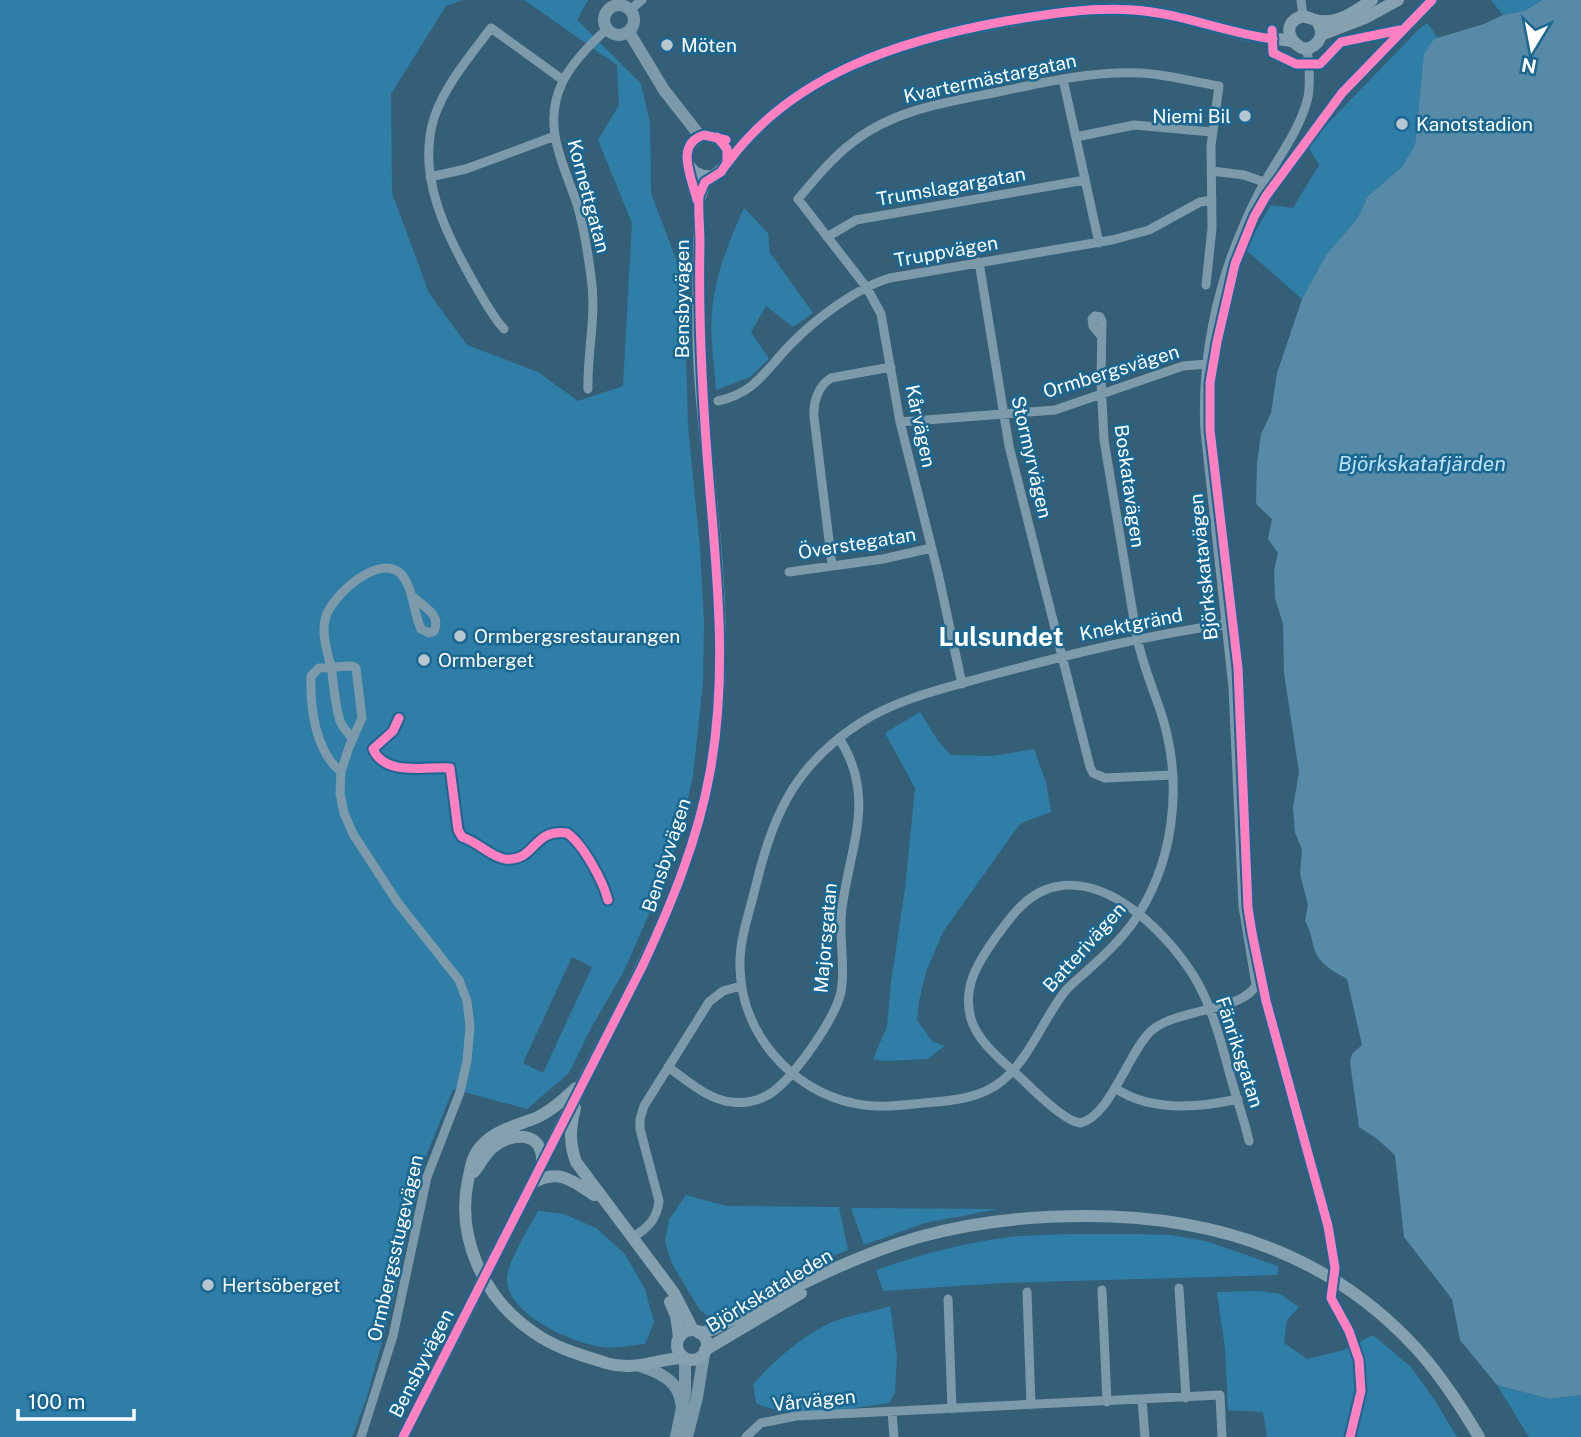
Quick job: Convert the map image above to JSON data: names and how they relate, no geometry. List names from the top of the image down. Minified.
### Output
{"streets":{"main road":["Bensbyvägen","Björkskataleden"],"street":["Kvartermästargatan","Trumslagargatan","Kornettgatan","Truppvägen","Ormbergsvägen","Kårvägen","Stormyrvägen","Boskatavägen","Överstegatan","Björkskatavägen","Knektgränd","Majorsgatan","Batterivägen","Fänriksgatan","Ormbergsstugevägen","Vårvägen"]},"crossings":[["Kvartermästargatan","Kårvägen"],["Trumslagargatan","Kårvägen"],["Truppvägen","Kårvägen"],["Truppvägen","Stormyrvägen"],["Ormbergsvägen","Kårvägen"],["Ormbergsvägen","Stormyrvägen"],["Ormbergsvägen","Boskatavägen"],["Ormbergsvägen","Björkskatavägen"],["Kårvägen","Överstegatan"],["Kårvägen","Knektgränd"],["Kårvägen","Batterivägen"],["Stormyrvägen","Knektgränd"],["Stormyrvägen","Batterivägen"],["Boskatavägen","Knektgränd"],["Boskatavägen","Batterivägen"],["Björkskatavägen","Knektgränd"],["Björkskatavägen","Fänriksgatan"],["Knektgränd","Batterivägen"],["Majorsgatan","Batterivägen"],["Batterivägen","Fänriksgatan"]],"districts":["Lulsundet"],"water":["Björkskatafjärden"],"places":["Möten","Niemi Bil","Kanotstadion","Ormbergsrestaurangen","Ormberget","Hertsöberget"],"scale_bar":"100 m","north":"bottom"}
